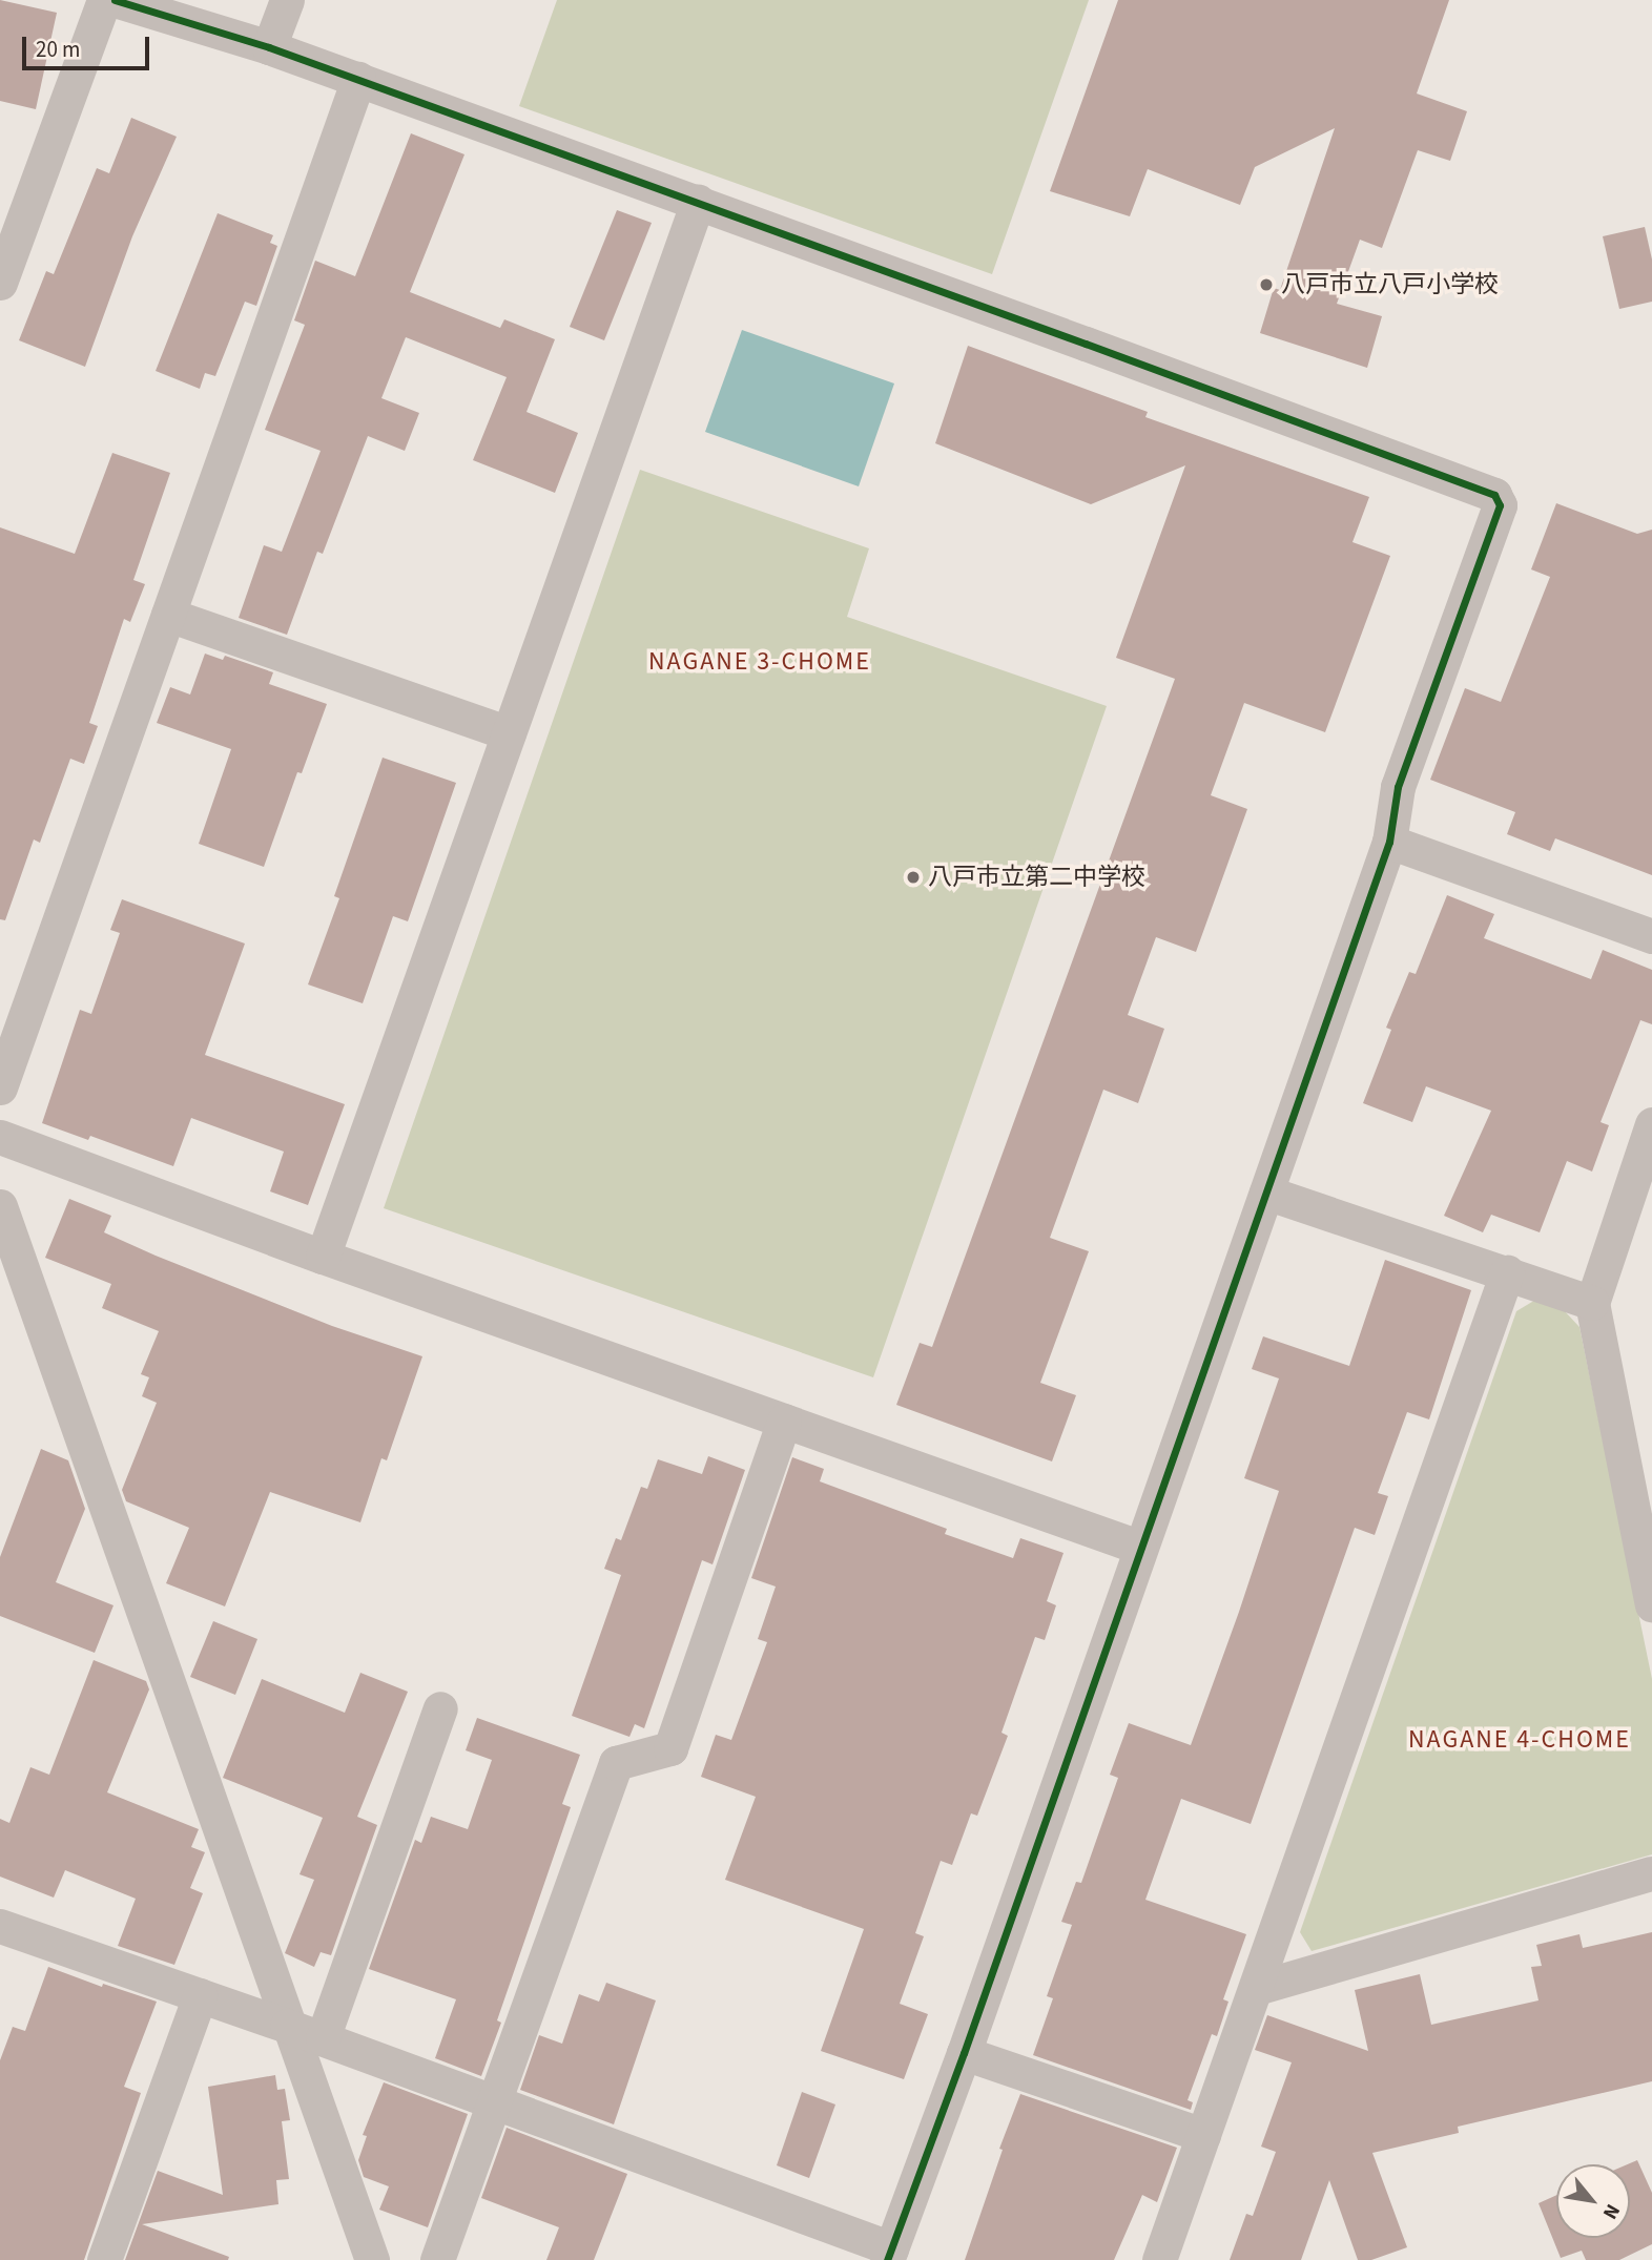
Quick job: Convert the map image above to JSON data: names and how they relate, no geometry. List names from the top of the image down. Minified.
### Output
{"districts":["NAGANE 3-CHOME","NAGANE 4-CHOME"],"places":["八戸市立八戸小学校","八戸市立第二中学校"],"scale_bar":"20 m","north":"bottom right"}
